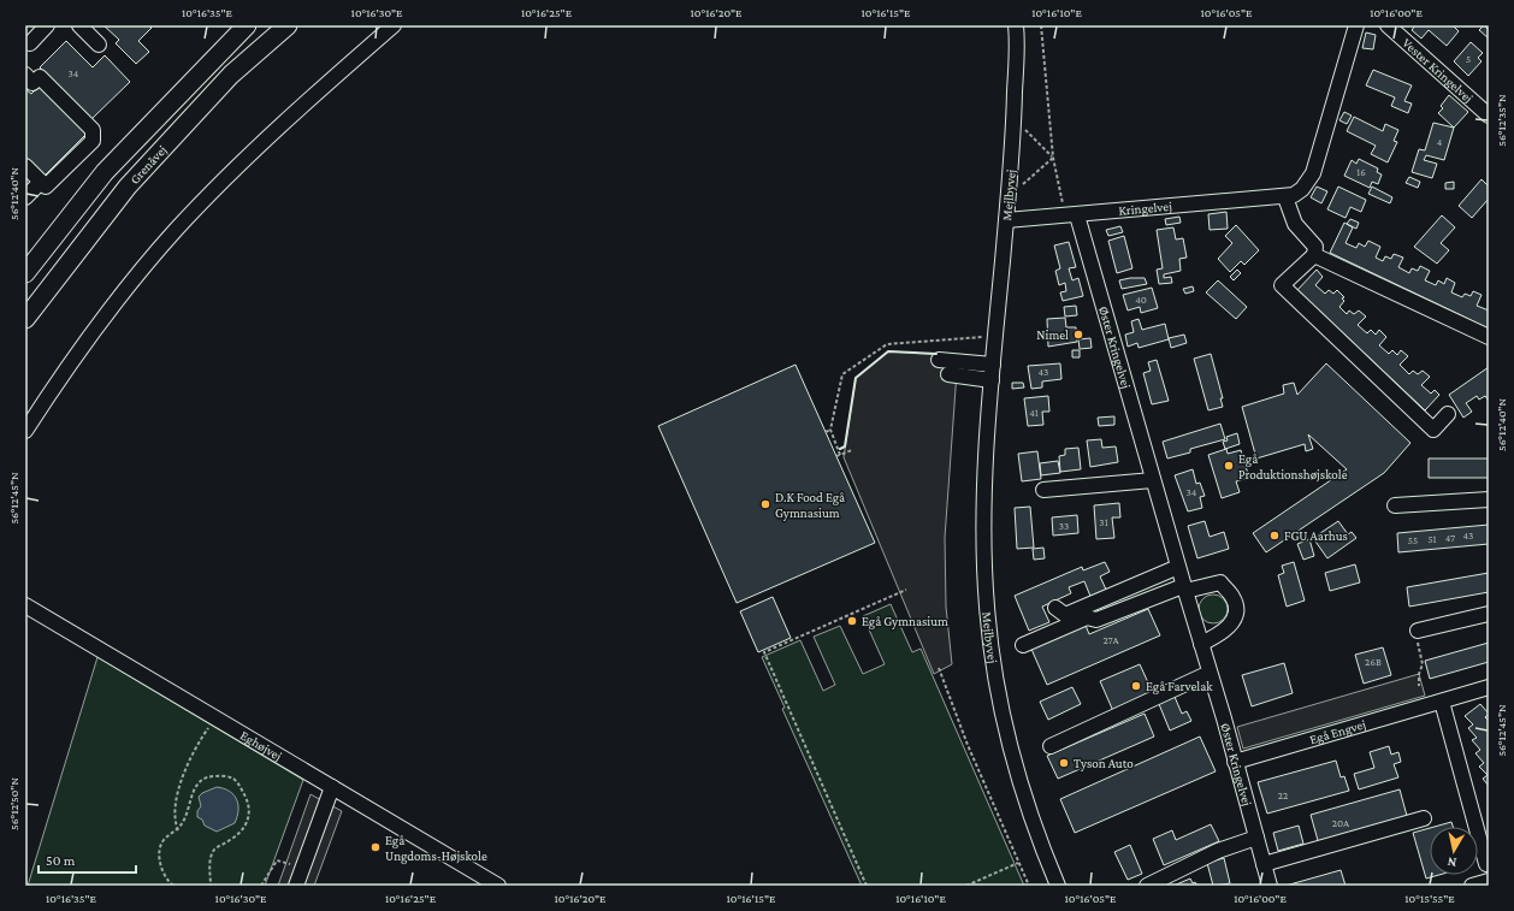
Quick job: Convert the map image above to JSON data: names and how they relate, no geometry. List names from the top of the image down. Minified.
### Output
{"streets":{"main road":["Grenåvej"],"street":["Vester Kringelvej","Mejlbyvej","Kringelvej","Øster Kringelvej","Egå Engvej","Eghøjvej"]},"crossings":[["Mejlbyvej","Kringelvej"],["Kringelvej","Øster Kringelvej"],["Øster Kringelvej","Egå Engvej"]],"places":["Nimel","Egå Produktionshøjskole","D.K Food Egå Gymnasium","FGU Aarhus","Egå Gymnasium","Egå Farvelak","Tyson Auto","Egå Ungdoms-Højskole"],"house_numbers":["5","34","4","16","40","43","41","34","31","33","43","47","51","55","27A","26B","22","20A"],"scale_bar":"50 m","north":"bottom","coordinates":["10°16'35\"E","10°16'30\"E","10°16'25\"E","10°16'20\"E","10°16'15\"E","10°16'10\"E","10°16'05\"E","10°16'00\"E","56°12'35\"N","56°12'40\"N","56°12'45\"N","56°12'50\"N","10°15'55\"E"]}
